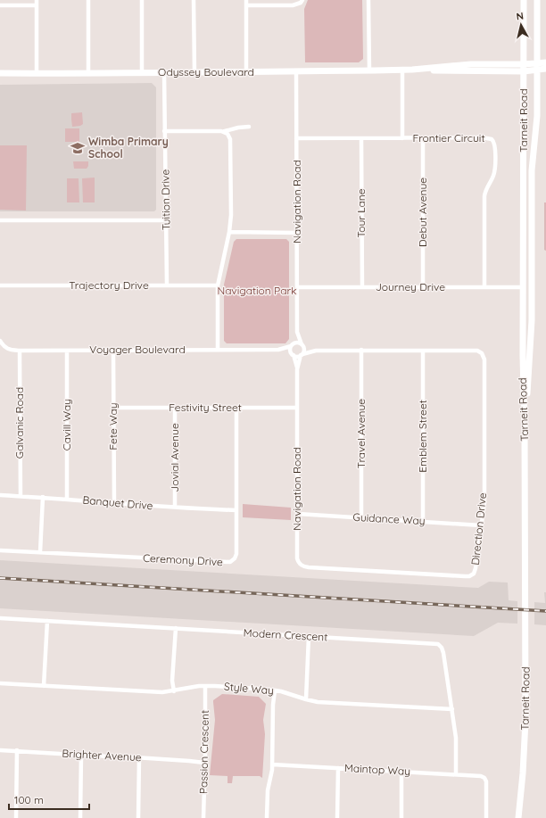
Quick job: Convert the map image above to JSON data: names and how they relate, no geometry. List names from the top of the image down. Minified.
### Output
{"streets":{"street":["Odyssey Boulevard","Tarneit Road","Frontier Circuit","Tuition Drive","Navigation Road","Debut Avenue","Tour Lane","Trajectory Drive","Journey Drive","Voyager Boulevard","Festivity Street","Galvanic Road","Cavill Way","Fete Way","Travel Avenue","Emblem Street","Jovial Avenue","Banquet Drive","Guidance Way","Direction Drive","Ceremony Drive","Modern Crescent","Style Way","Passion Crescent","Brighter Avenue","Maintop Way"]},"crossings":[["Odyssey Boulevard","Tarneit Road"],["Odyssey Boulevard","Tuition Drive"],["Odyssey Boulevard","Navigation Road"],["Tarneit Road","Journey Drive"],["Frontier Circuit","Navigation Road"],["Frontier Circuit","Debut Avenue"],["Frontier Circuit","Tour Lane"],["Frontier Circuit","Journey Drive"],["Tuition Drive","Trajectory Drive"],["Navigation Road","Journey Drive"],["Navigation Road","Voyager Boulevard"],["Navigation Road","Festivity Street"],["Navigation Road","Guidance Way"],["Navigation Road","Direction Drive"],["Debut Avenue","Journey Drive"],["Tour Lane","Journey Drive"],["Voyager Boulevard","Galvanic Road"],["Voyager Boulevard","Cavill Way"],["Voyager Boulevard","Fete Way"],["Festivity Street","Fete Way"],["Festivity Street","Jovial Avenue"],["Festivity Street","Ceremony Drive"],["Galvanic Road","Banquet Drive"],["Cavill Way","Banquet Drive"],["Fete Way","Banquet Drive"],["Travel Avenue","Guidance Way"],["Emblem Street","Guidance Way"],["Emblem Street","Direction Drive"],["Jovial Avenue","Banquet Drive"],["Banquet Drive","Ceremony Drive"],["Guidance Way","Direction Drive"],["Modern Crescent","Style Way"],["Modern Crescent","Maintop Way"],["Style Way","Passion Crescent"],["Passion Crescent","Brighter Avenue"]],"parks":["Navigation Park"],"places":{"school or university":["Wimba Primary School"]},"scale_bar":"100 m","north":"top"}
